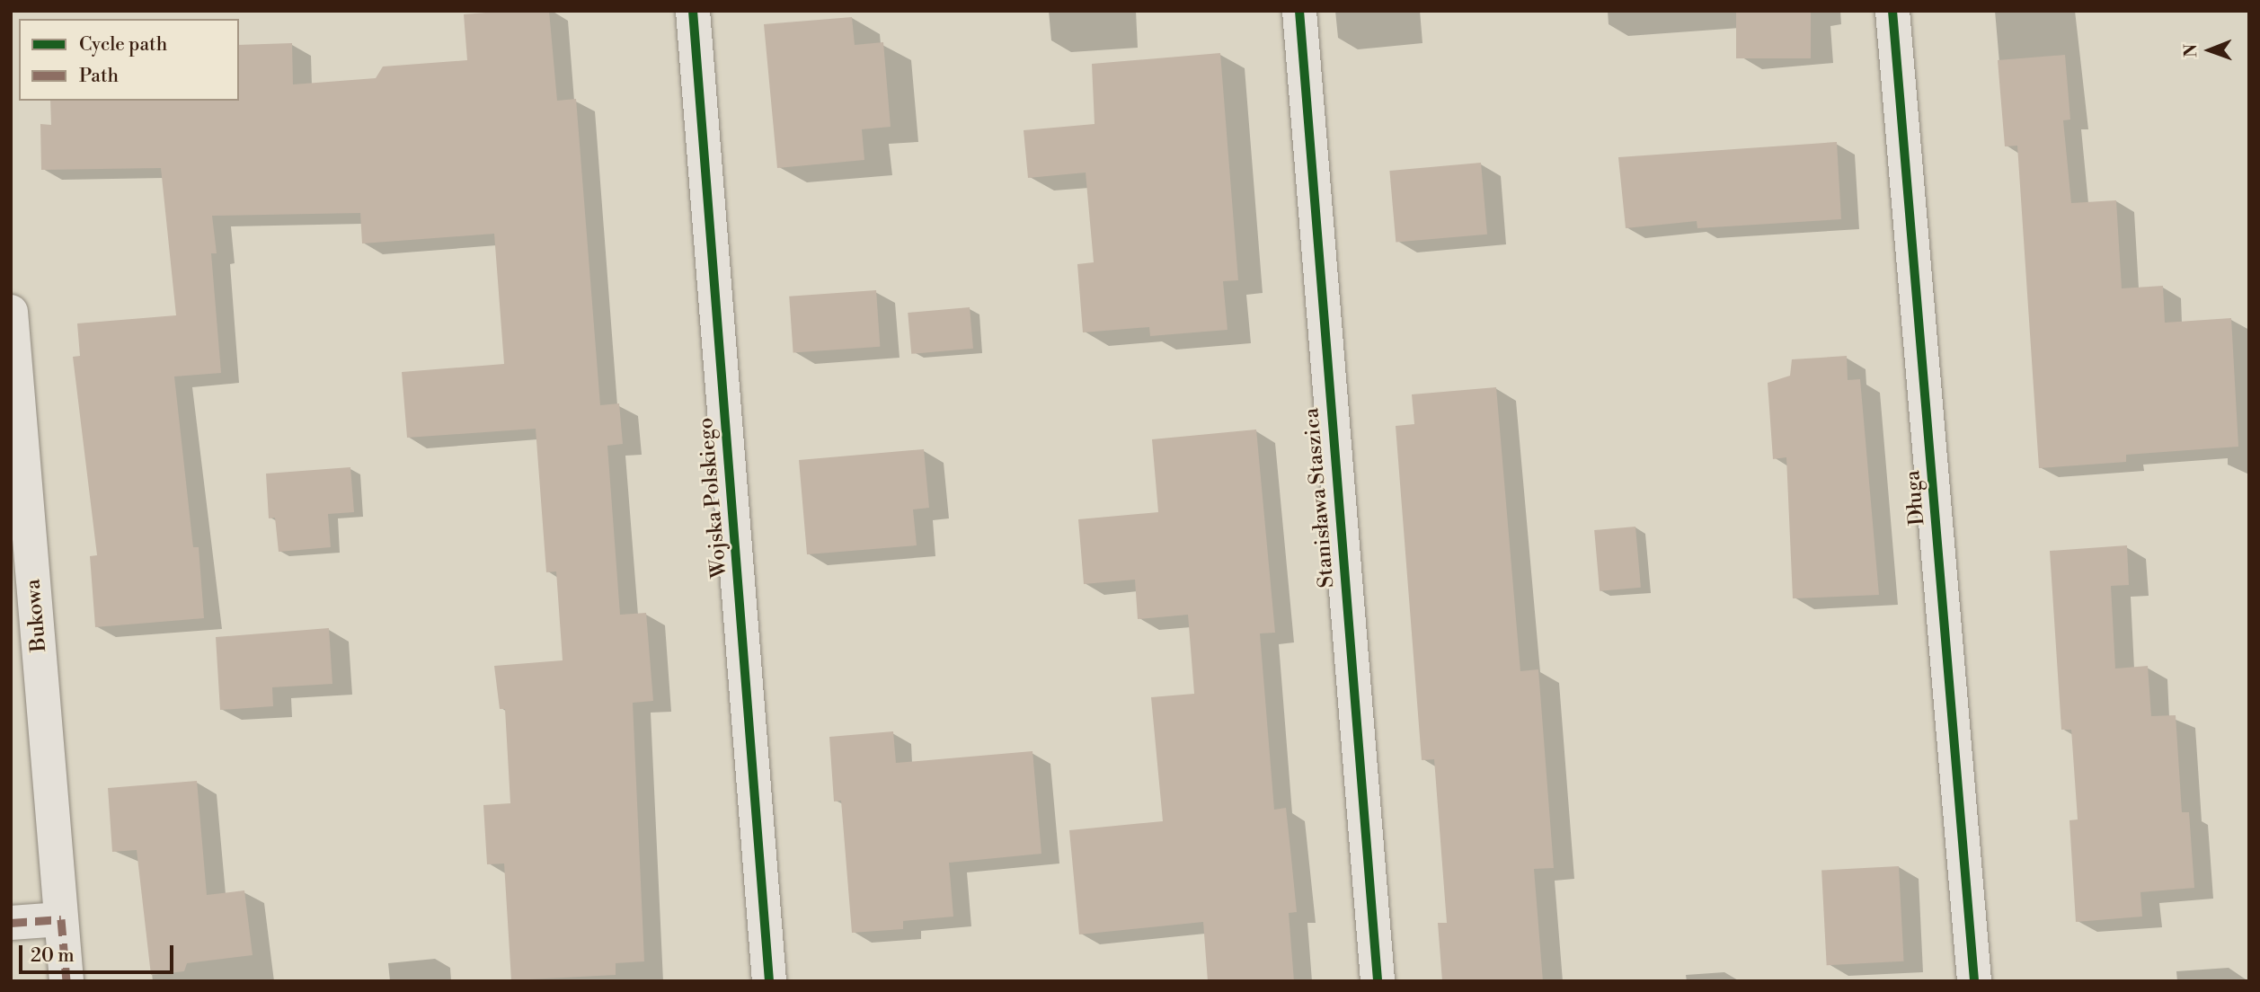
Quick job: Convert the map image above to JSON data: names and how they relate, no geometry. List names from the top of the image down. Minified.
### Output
{"streets":{"street":["Wojska Polskiego","Stanisława Staszica","Długa","Bukowa"]},"legend":["Cycle path","Path"],"scale_bar":"20 m","north":"left"}
